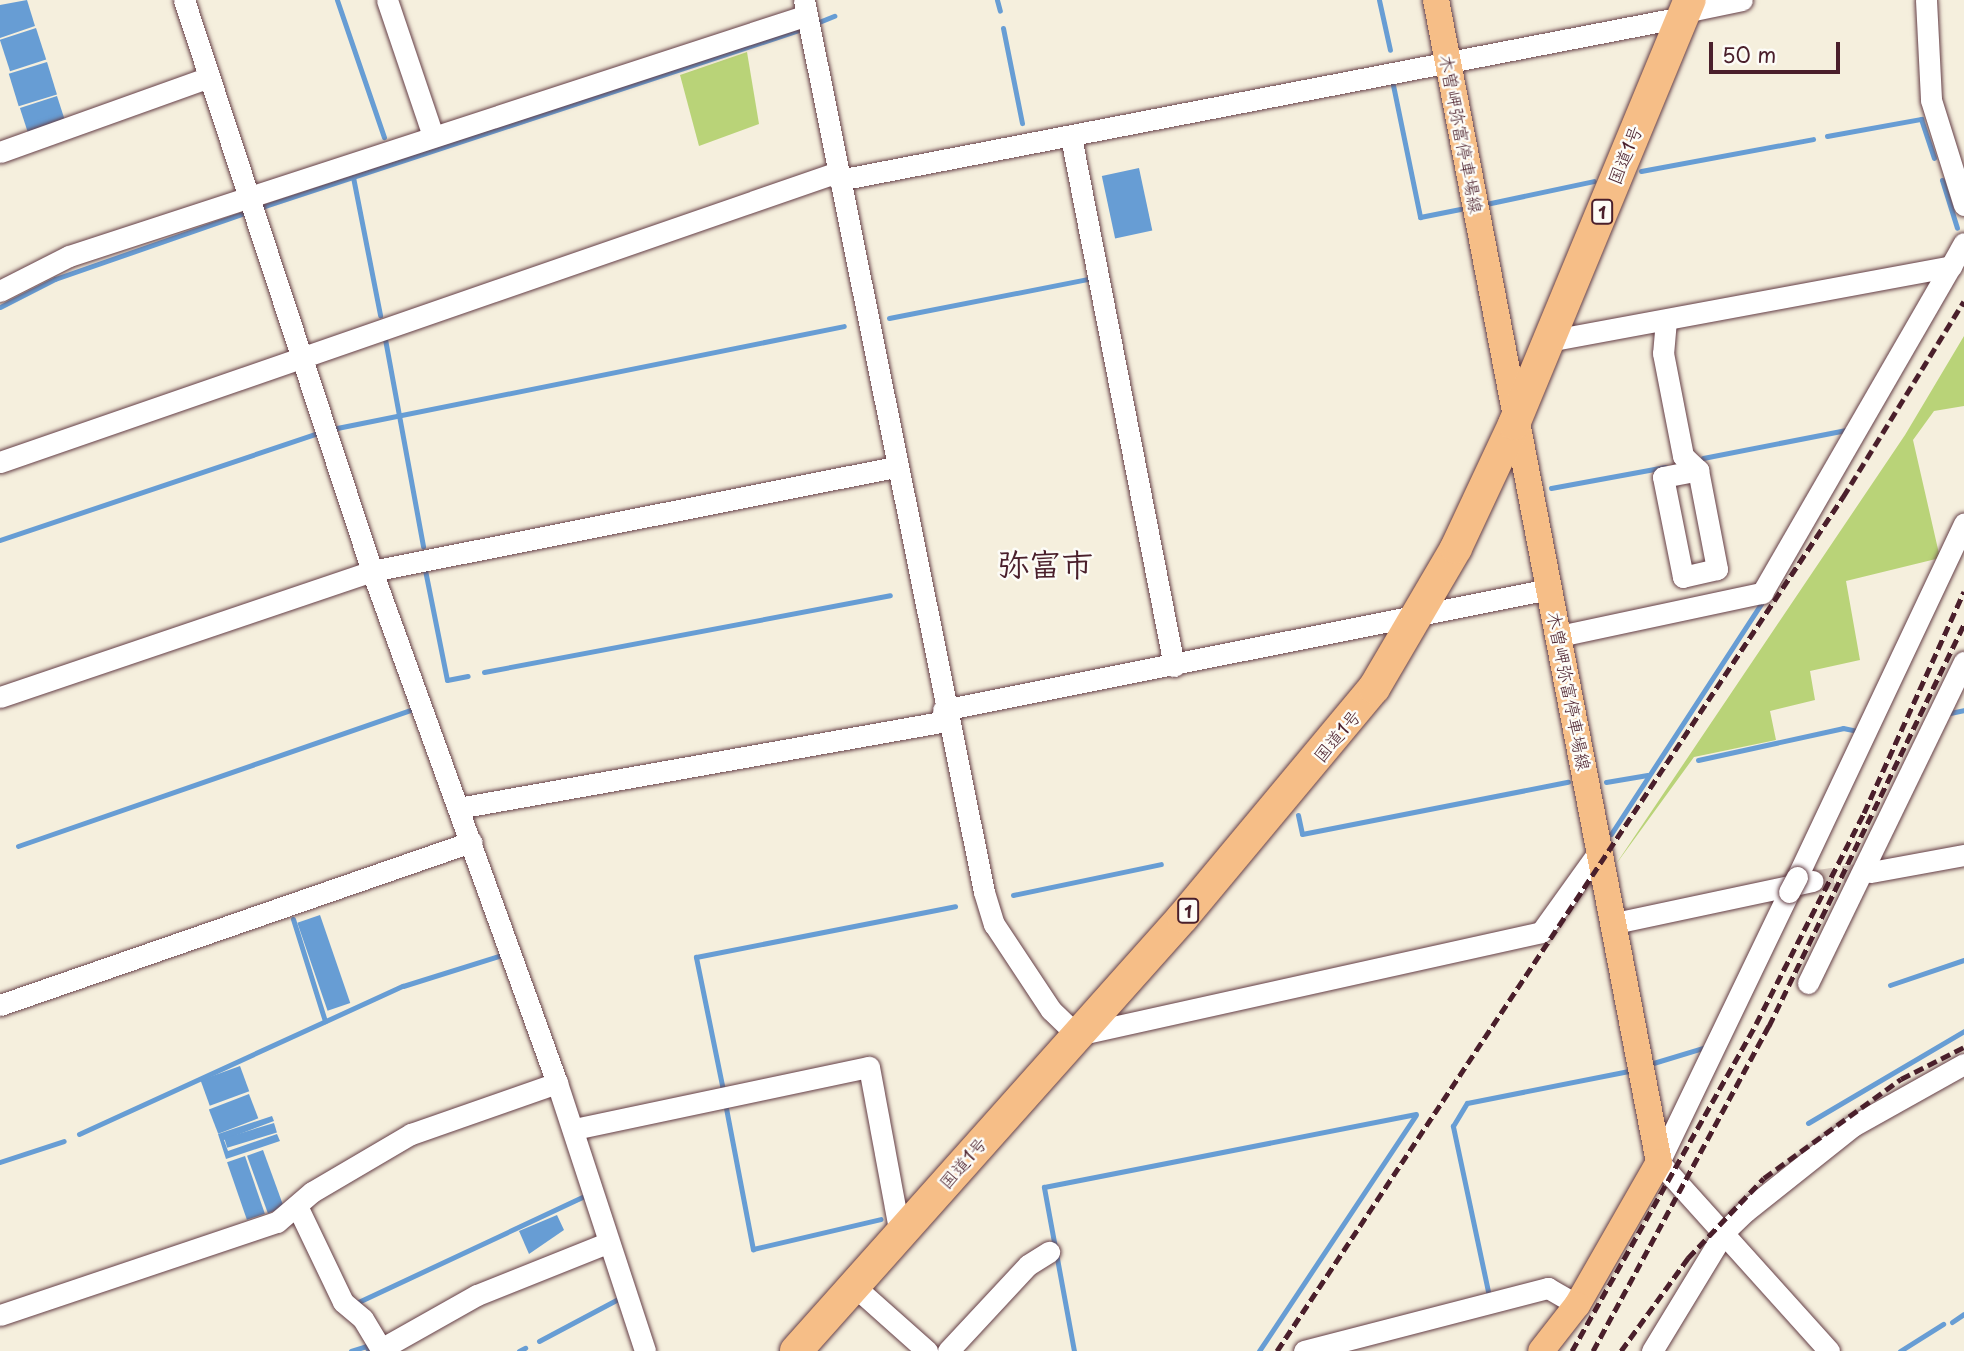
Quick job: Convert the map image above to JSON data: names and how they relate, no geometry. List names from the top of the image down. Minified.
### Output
{"streets":{"highway":["国道1号","1"],"main road":["木曽岬弥富停車場線"]},"crossings":[["木曽岬弥富停車場線","国道1号"]],"districts":["弥富市"],"scale_bar":"50 m"}
